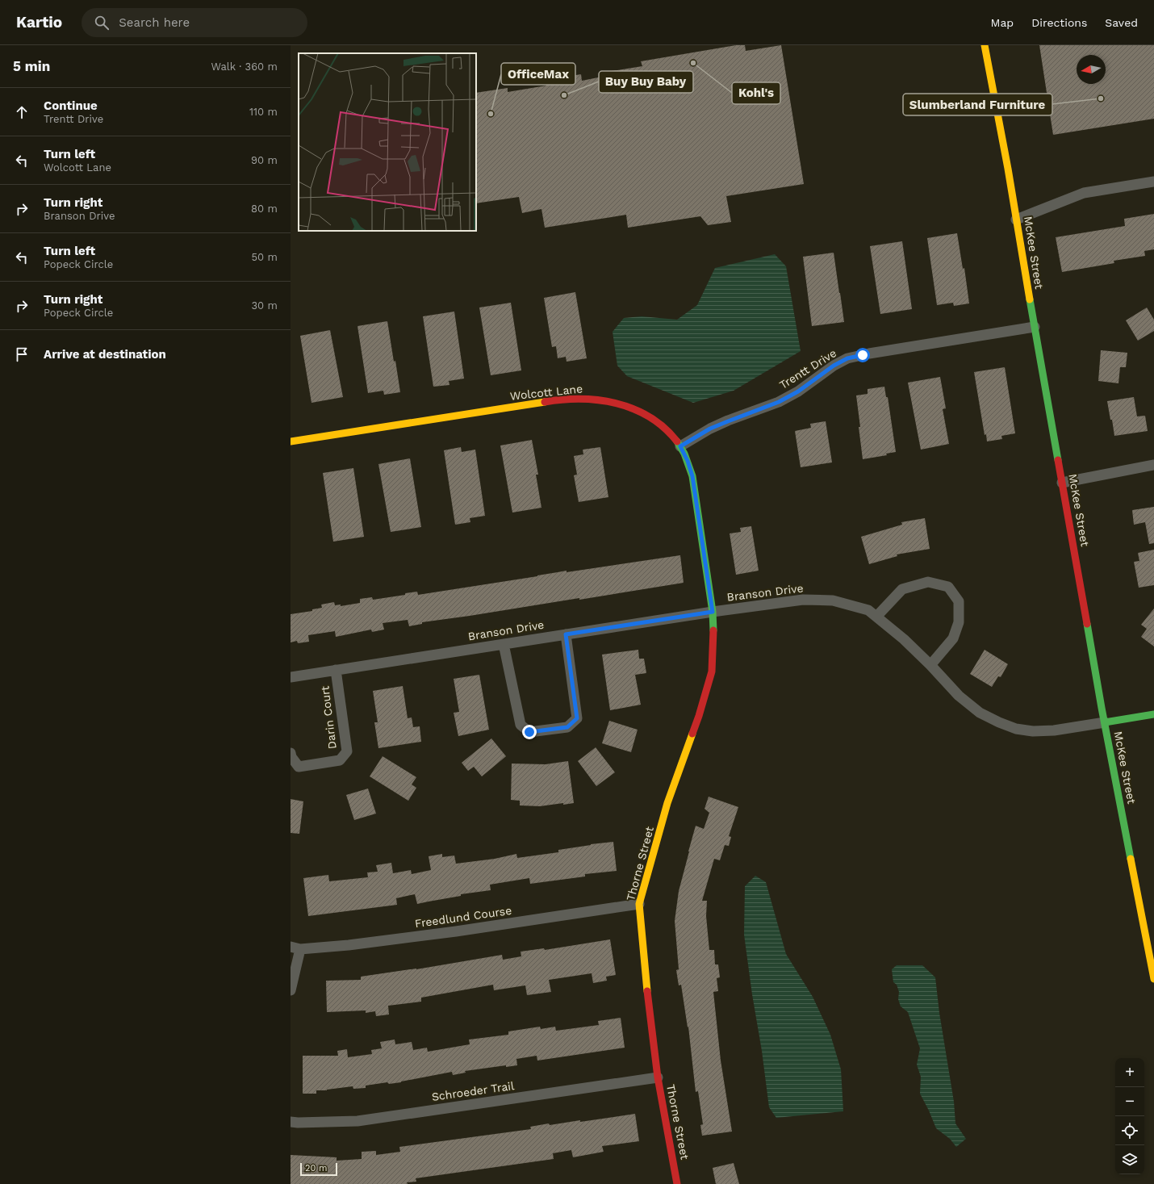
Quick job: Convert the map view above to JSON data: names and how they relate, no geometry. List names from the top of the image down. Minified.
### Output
{"streets":{"street":["McKee Street","Trentt Drive","Wolcott Lane","Branson Drive","Darin Court","Thorne Street","Freedlund Course","Schroeder Trail"]},"crossings":[["McKee Street","Trentt Drive"],["McKee Street","Branson Drive"],["Trentt Drive","Wolcott Lane"],["Wolcott Lane","Branson Drive"],["Wolcott Lane","Thorne Street"],["Branson Drive","Darin Court"],["Branson Drive","Thorne Street"],["Thorne Street","Freedlund Course"],["Thorne Street","Schroeder Trail"]],"places":["Kohl's","Buy Buy Baby","Slumberland Furniture","OfficeMax"],"scale_bar":"20 m","north":"left","page":{"header":"Kartio","search":"Search here","nav":["Map","Directions","Saved"],"heading":["5 min","Walk · 360 m"],"list":[["Continue","Trentt Drive","110 m"],["Turn left","Wolcott Lane","90 m"],["Turn right","Branson Drive","80 m"],["Turn left","Popeck Circle","50 m"],["Turn right","Popeck Circle","30 m"],"Arrive at destination"],"map_buttons":["+","−"],"scale":"20 m"}}
